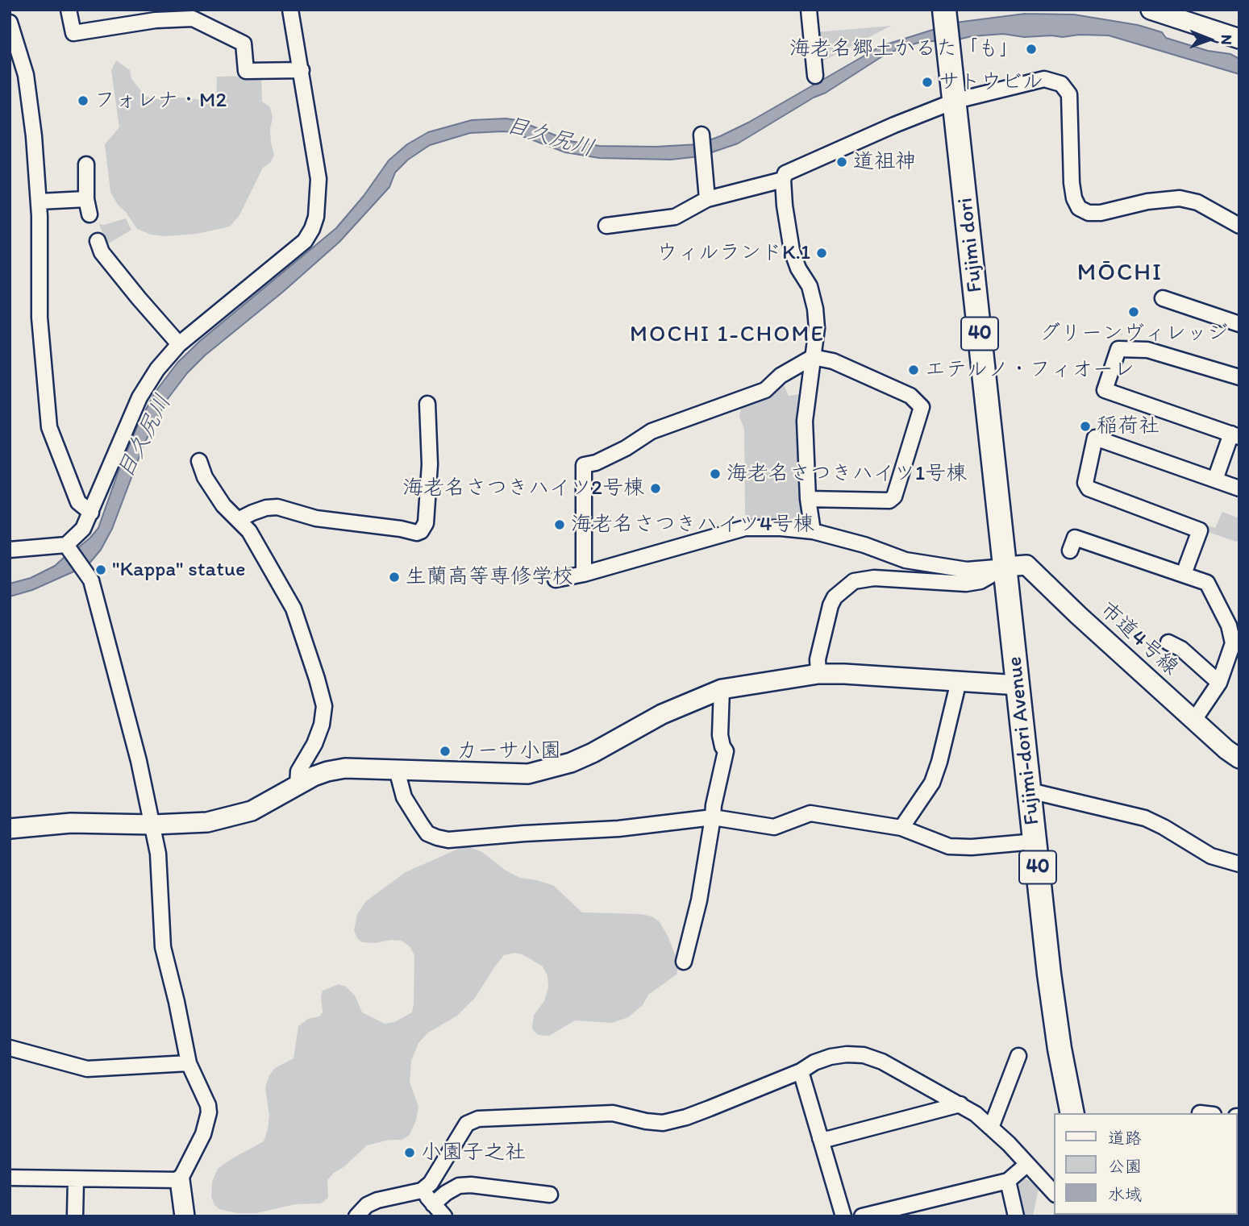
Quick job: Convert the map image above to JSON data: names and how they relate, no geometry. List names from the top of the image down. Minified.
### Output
{"streets":{"main road":["Fujimi dori","40","Fujimi-dori Avenue"],"street":["市道4号線"]},"crossings":[["Fujimi dori","市道4号線"],["Fujimi dori","Fujimi-dori Avenue"],["40","Fujimi-dori Avenue"],["市道4号線","Fujimi-dori Avenue"]],"districts":["MŌCHI","MOCHI 1-CHOME"],"water":["目久尻川"],"places":["海老名郷土かるた「も」","サトウビル","フォレナ・M2","道祖神","ウィルランドK.1","グリーンヴィレッジ","エテルノ・フィオーレ","稲荷社","海老名さつきハイツ1号棟","海老名さつきハイツ2号棟","海老名さつきハイツ4号棟","\"Kappa\" statue","生蘭高等専修学校","カーサ小園","小園子之社"],"legend":["道路","公園","水域"],"north":"right"}
